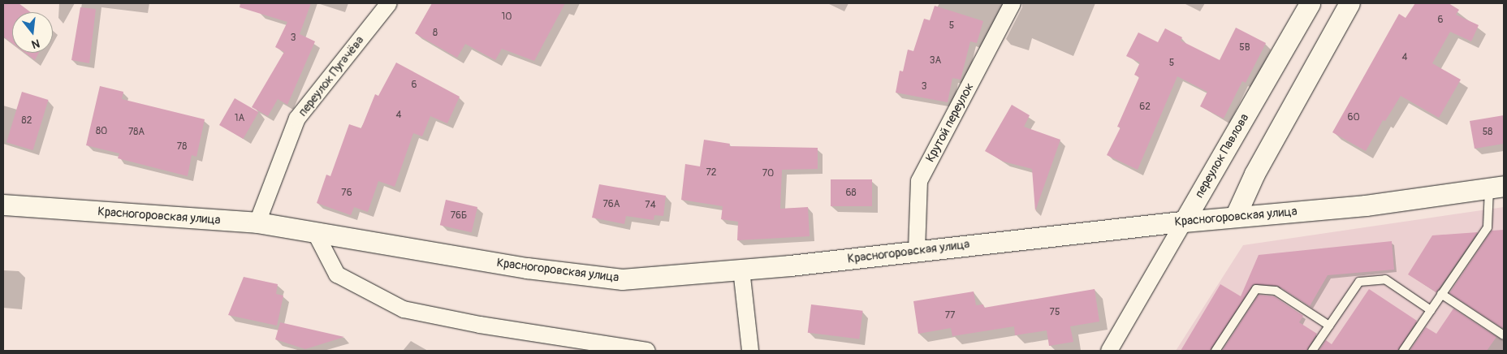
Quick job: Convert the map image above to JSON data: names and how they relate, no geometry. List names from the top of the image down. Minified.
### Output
{"streets":{"street":["переулок Пугачёва","Крутой переулок","переулок Павлова","Красногоровская улица"]},"crossings":[["переулок Пугачёва","Красногоровская улица"],["Крутой переулок","Красногоровская улица"],["переулок Павлова","Красногоровская улица"]],"house_numbers":["10","6","5","8","3","5В","4","3А","5","6","3","62","4","60","1А","82","80","78А","58","78","72","70","76","68","76А","74","76Б","75","77"],"north":"bottom"}
